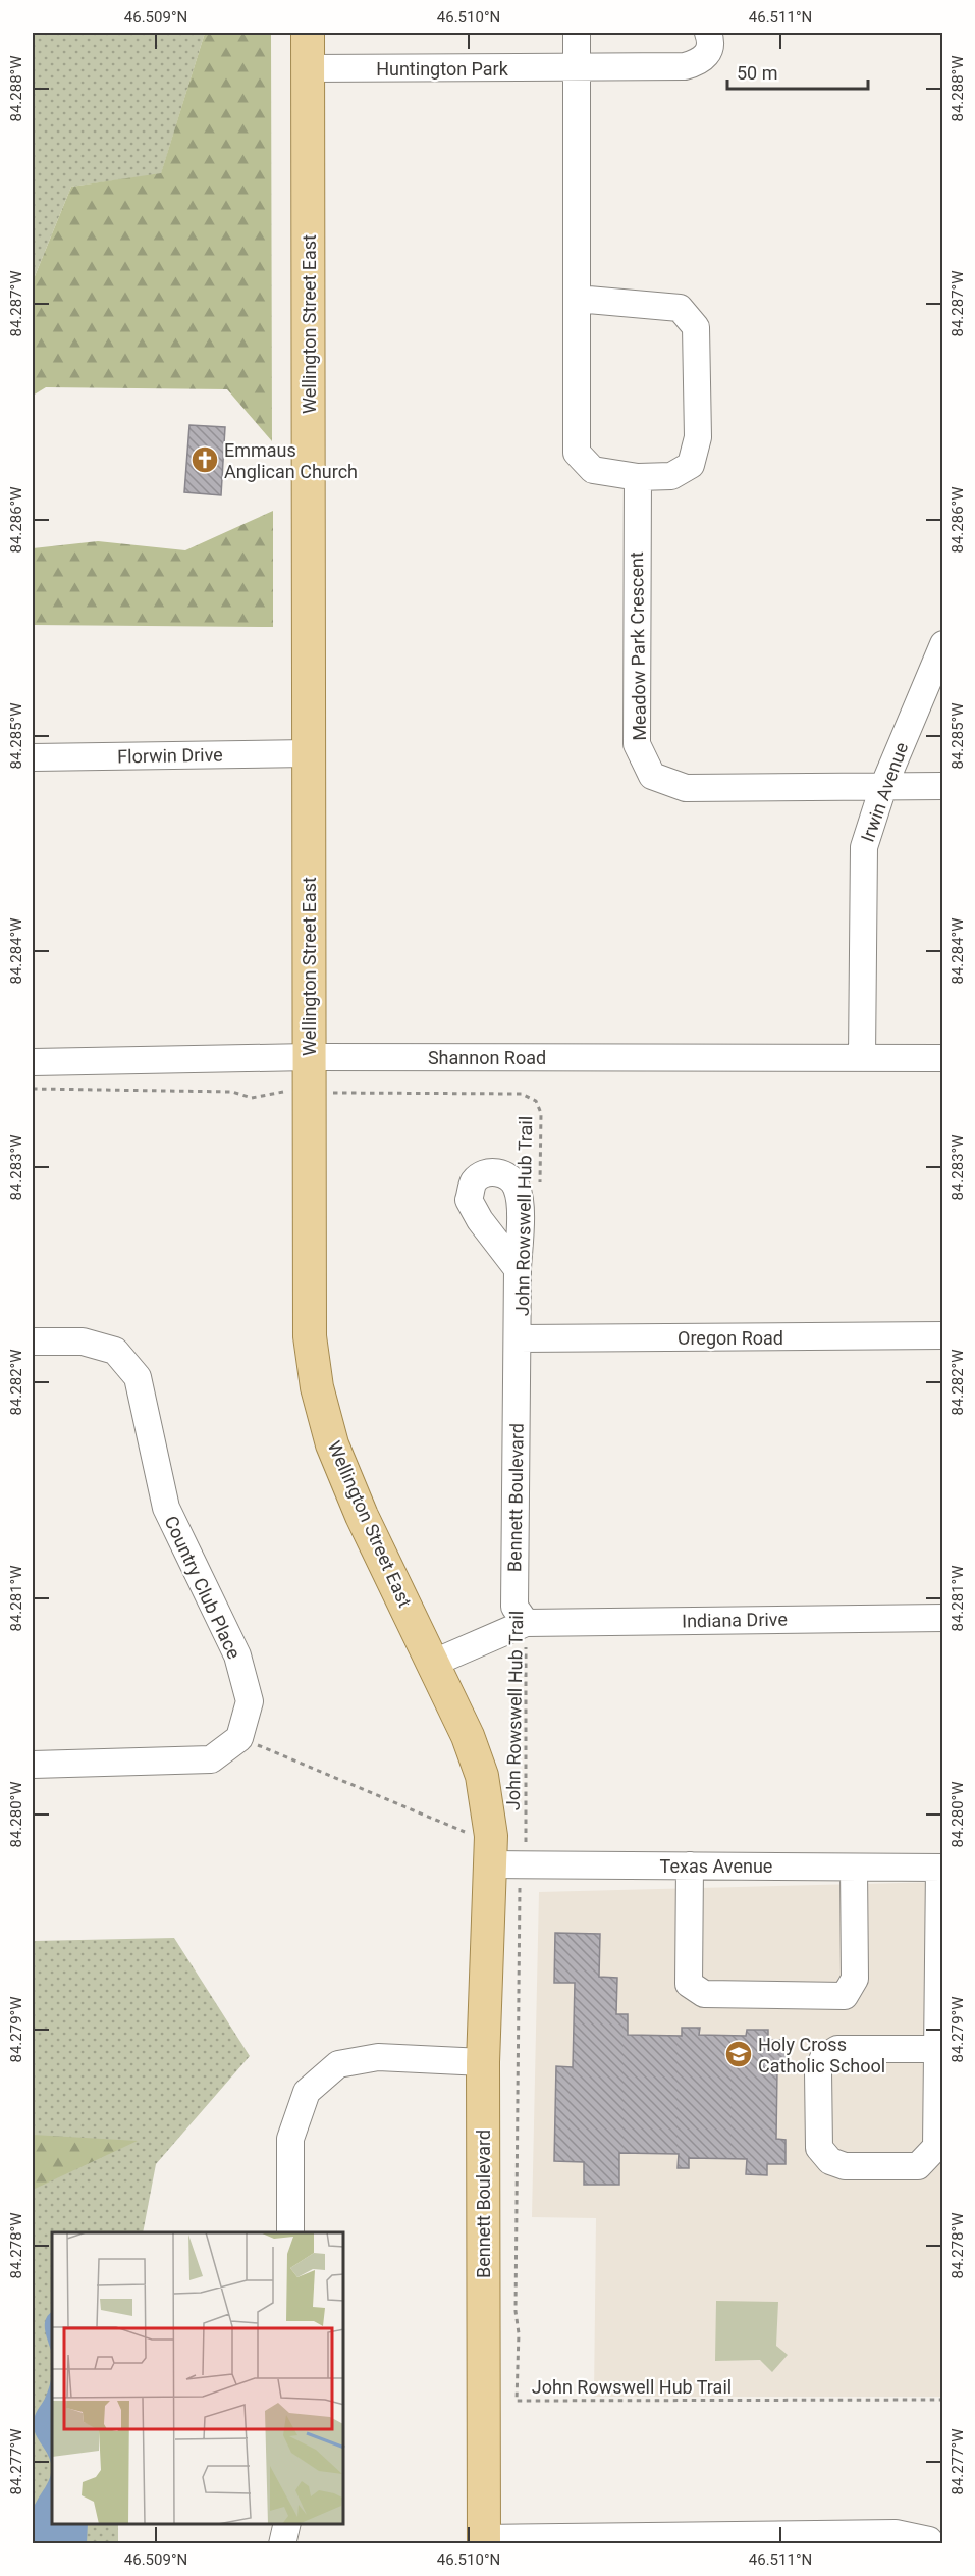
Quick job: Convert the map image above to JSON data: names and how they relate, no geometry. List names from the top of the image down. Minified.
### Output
{"streets":{"main road":["Wellington Street East","Bennett Boulevard"],"street":["Huntington Park","Meadow Park Crescent","Florwin Drive","Irwin Avenue","Shannon Road","Oregon Road","Country Club Place","Indiana Drive","Texas Avenue"],"path":["John Rowswell Hub Trail"]},"crossings":[["Huntington Park","Wellington Street East"],["Wellington Street East","Florwin Drive"],["Wellington Street East","Shannon Road"],["Wellington Street East","John Rowswell Hub Trail"],["Wellington Street East","Bennett Boulevard"],["Wellington Street East","Texas Avenue"],["Meadow Park Crescent","Irwin Avenue"],["Irwin Avenue","Shannon Road"],["John Rowswell Hub Trail","Bennett Boulevard"],["John Rowswell Hub Trail","Indiana Drive"],["John Rowswell Hub Trail","Texas Avenue"],["Oregon Road","Bennett Boulevard"],["Bennett Boulevard","Indiana Drive"],["Bennett Boulevard","Texas Avenue"]],"places":{"church":["Emmaus Anglican Church"],"school or university":["Holy Cross Catholic School"]},"scale_bar":"50 m","coordinates":["46.509°N","46.510°N","46.511°N","84.288°W","84.287°W","84.286°W","84.285°W","84.284°W","84.283°W","84.282°W","84.281°W","84.280°W","84.279°W","84.278°W","84.277°W"]}
